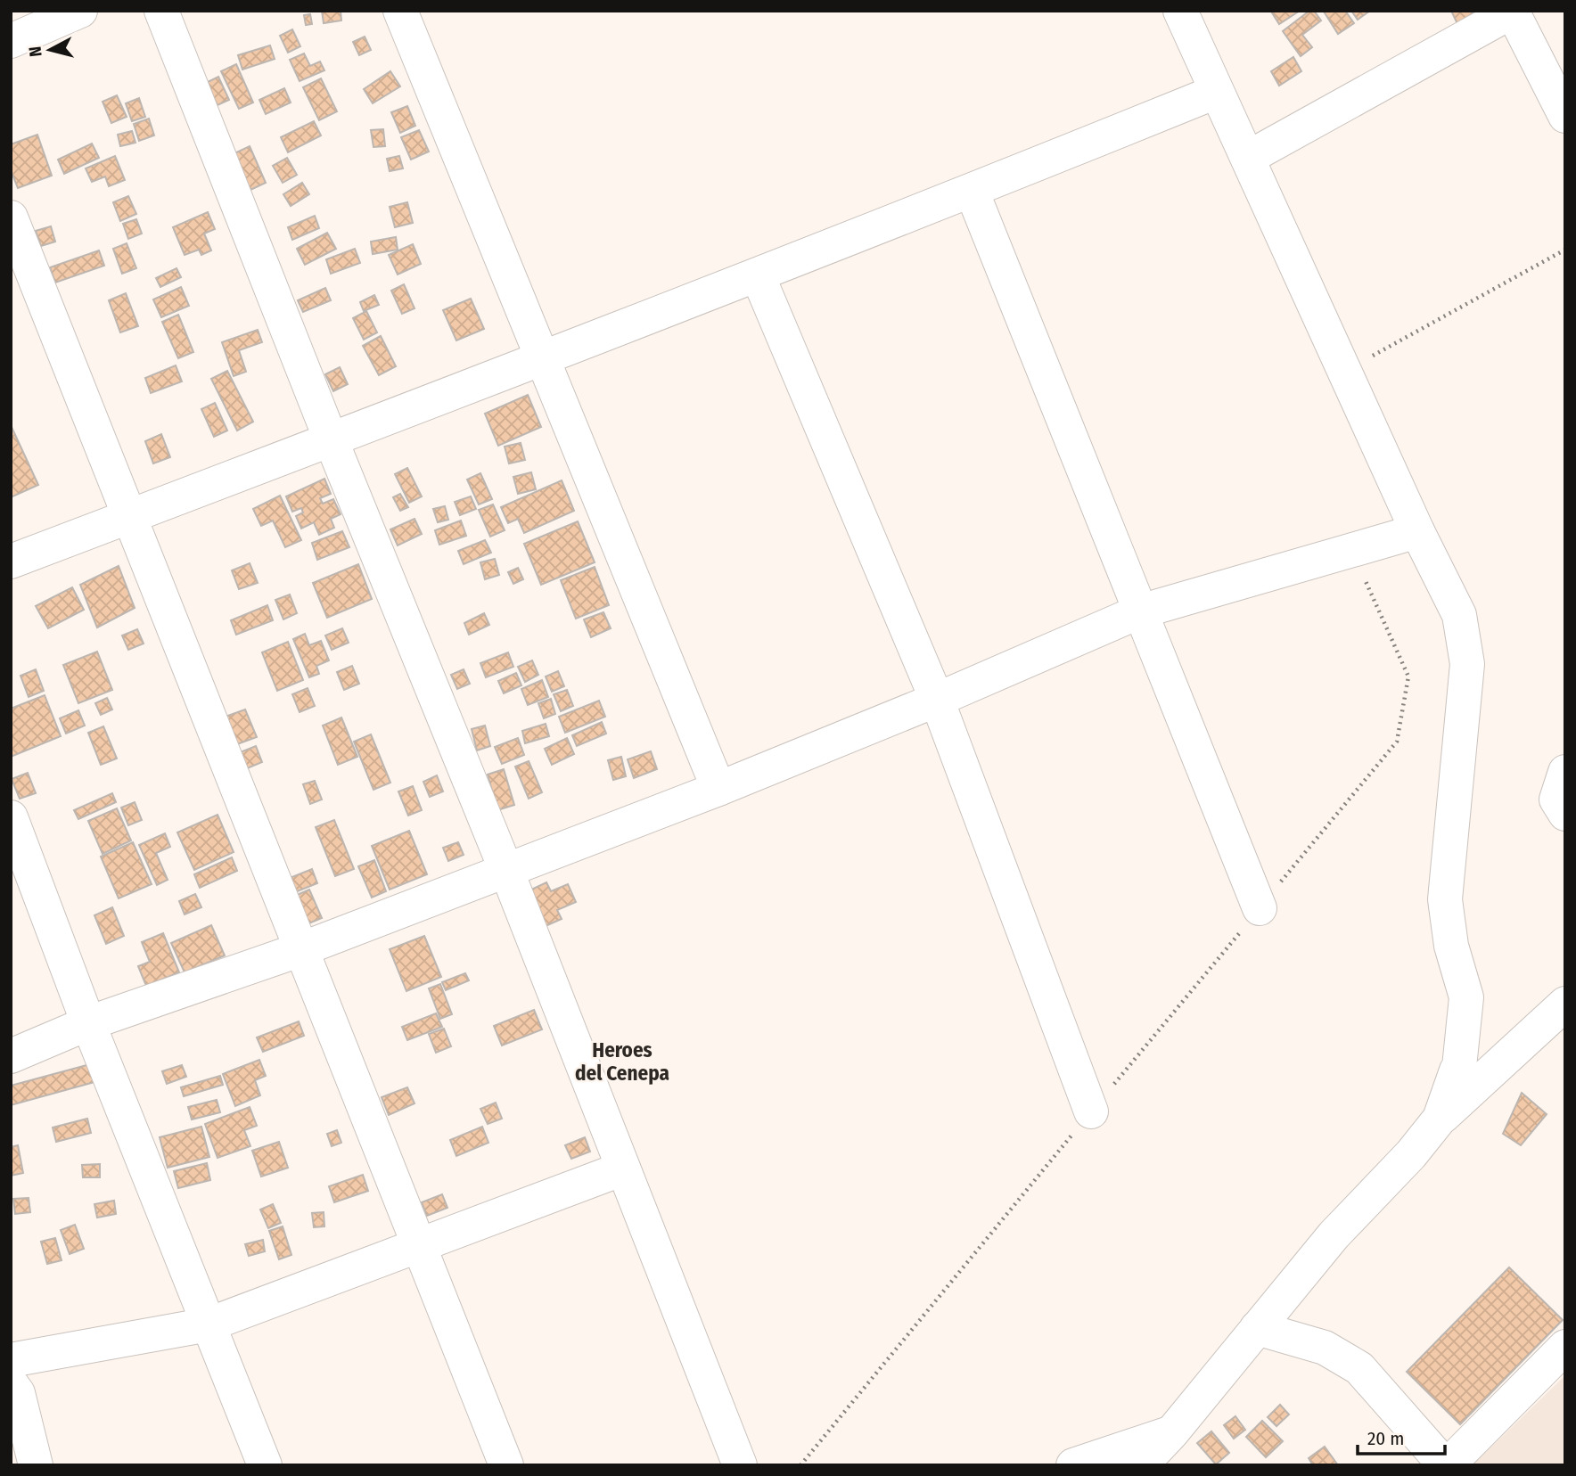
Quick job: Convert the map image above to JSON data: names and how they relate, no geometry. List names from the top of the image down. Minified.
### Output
{"districts":["Heroes del Cenepa"],"scale_bar":"20 m","north":"left"}
